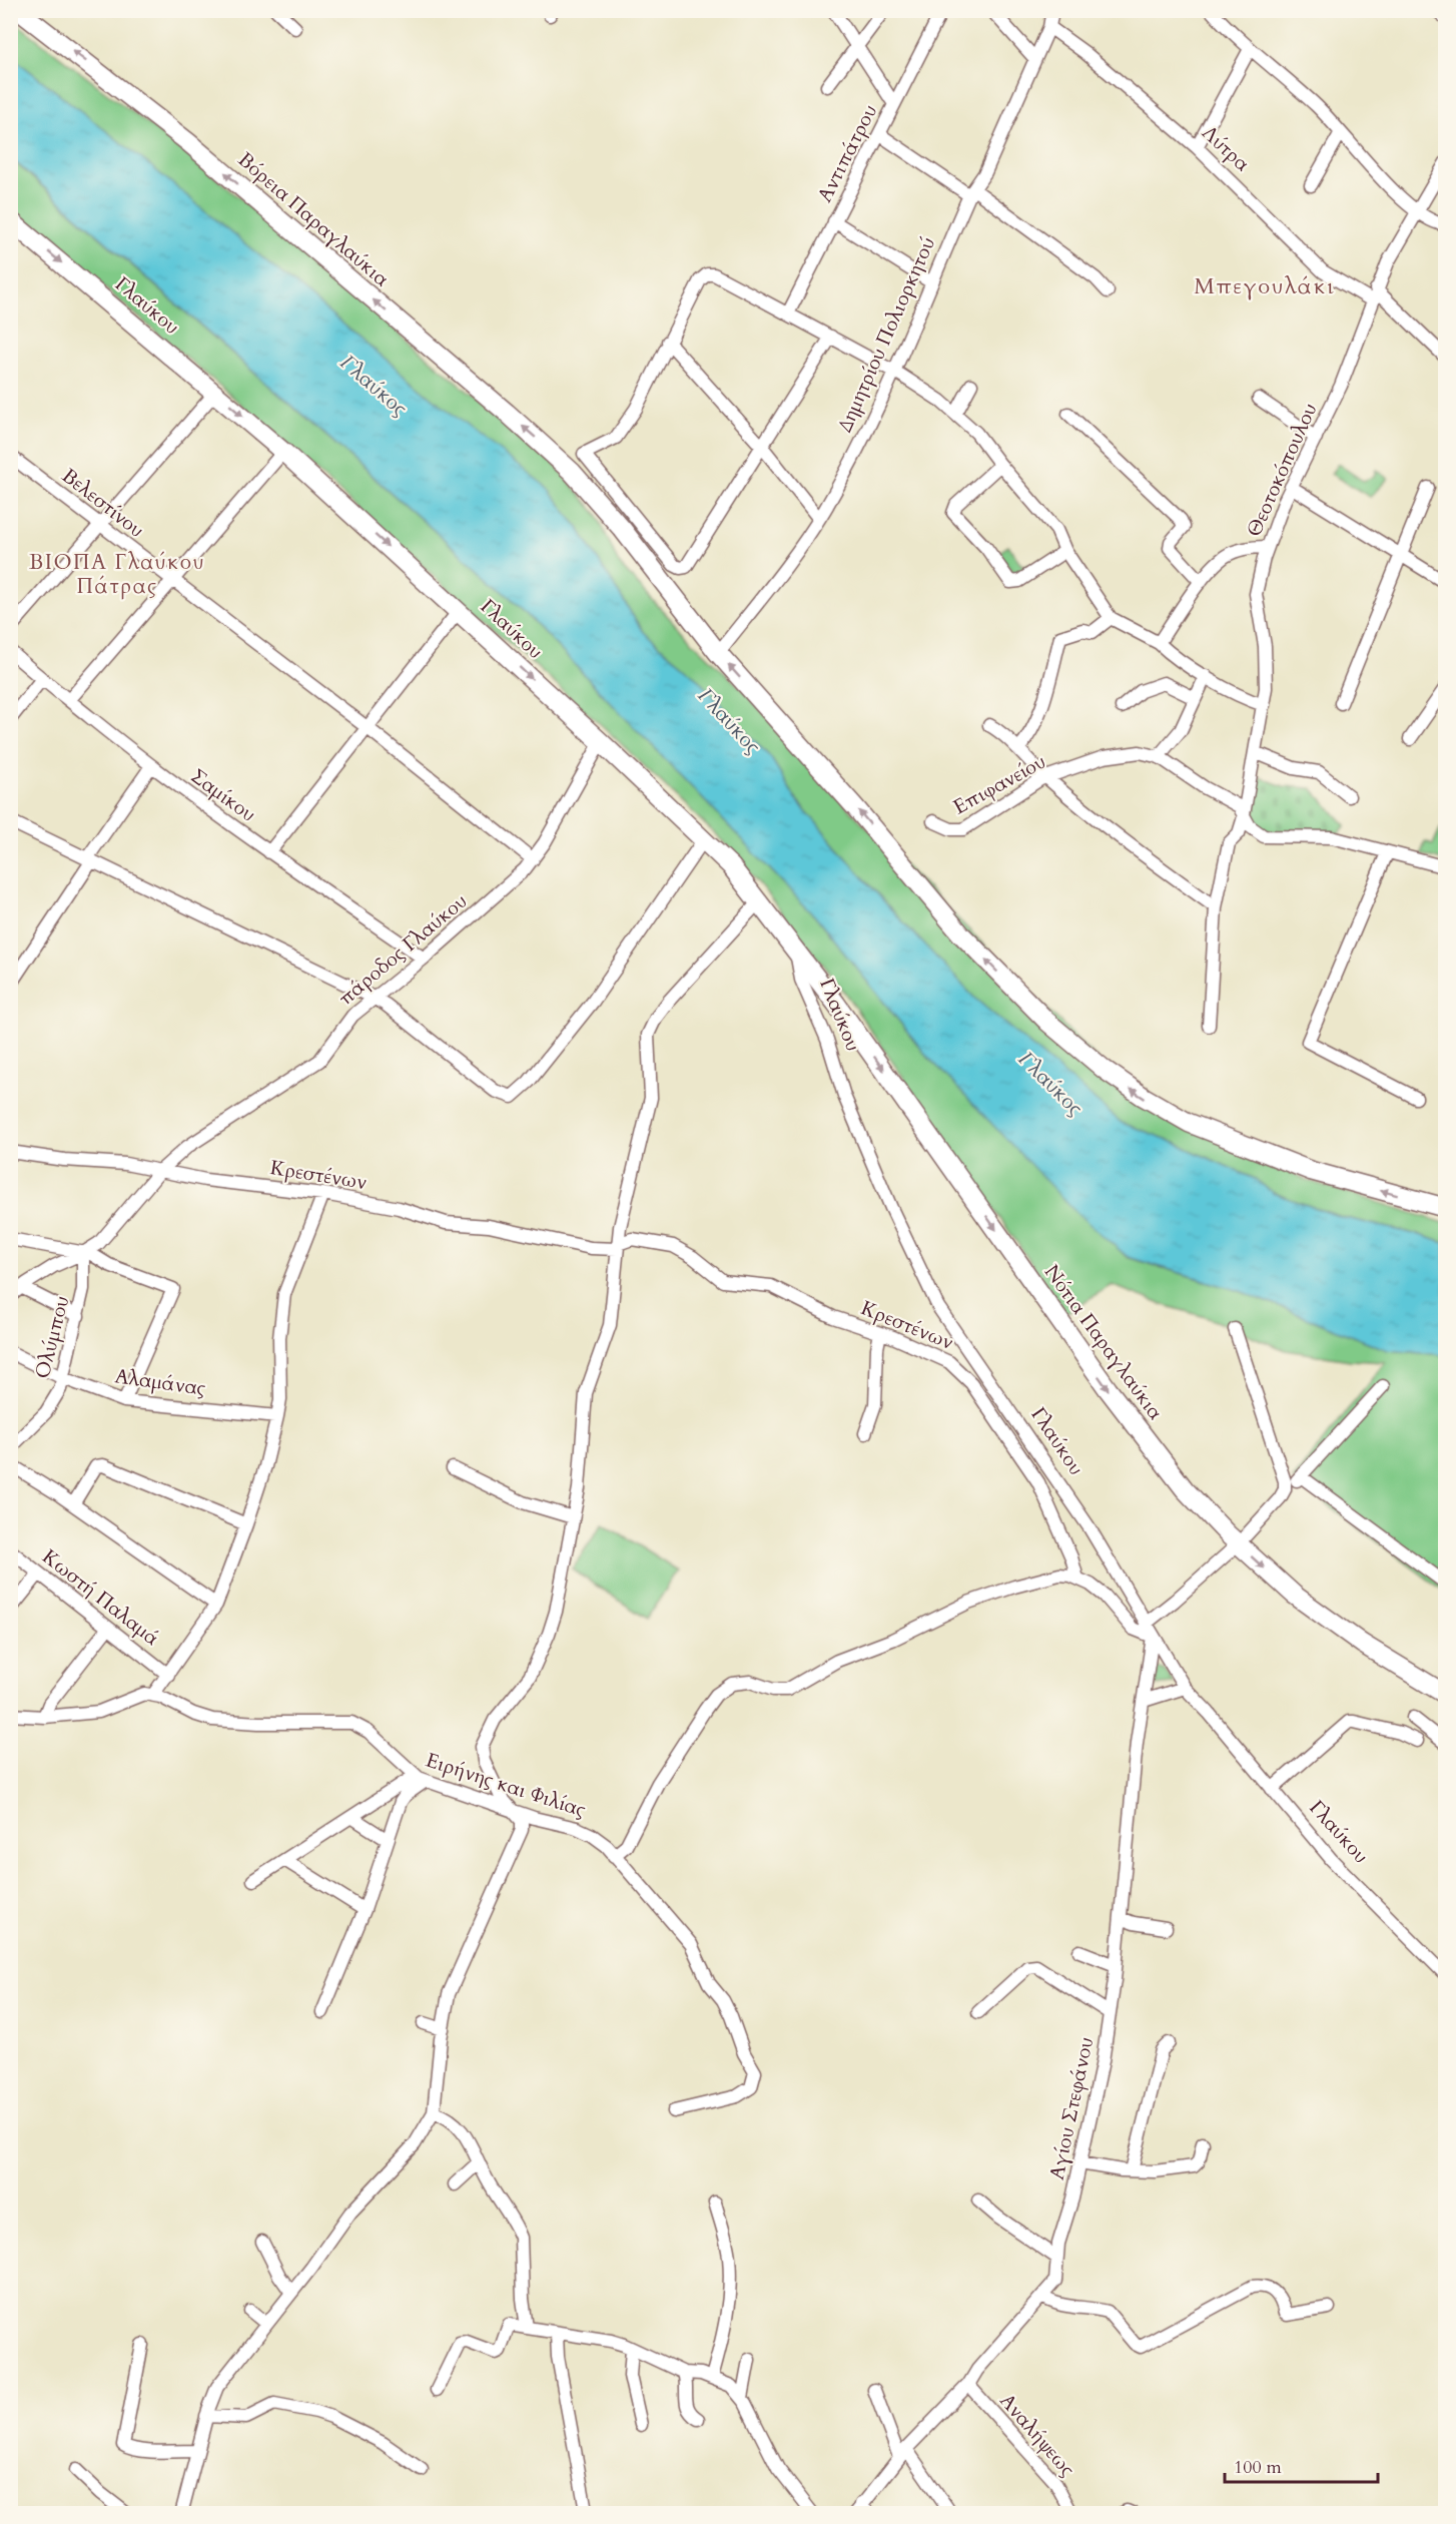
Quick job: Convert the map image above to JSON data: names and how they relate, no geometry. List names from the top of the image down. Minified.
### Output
{"streets":{"main road":["Βόρεια Παραγλαύκια","Γλαύκου","Νότια Παραγλαύκια"],"street":["Λύτρα","Αντιπάτρου","Δημητρίου Πολιορκητού","Θεοτοκόπουλου","Βελεστίνου","Επιφανείου","Σαμίκου","πάροδος Γλαύκου","Κρεστένων","Ολύμπου","Αλαμάνας","Κωστή Παλαμά","Ειρήνης και Φιλίας","Αγίου Στεφάνου","Αναλήψεως"]},"crossings":[["Λύτρα","Δημητρίου Πολιορκητού"],["Λύτρα","Θεοτοκόπουλου"],["Βόρεια Παραγλαύκια","Δημητρίου Πολιορκητού"],["Γλαύκου","πάροδος Γλαύκου"],["Γλαύκου","Νότια Παραγλαύκια"],["Γλαύκου","Αγίου Στεφάνου"],["Θεοτοκόπουλου","Επιφανείου"],["Βελεστίνου","πάροδος Γλαύκου"],["Σαμίκου","πάροδος Γλαύκου"],["πάροδος Γλαύκου","Κρεστένων"],["πάροδος Γλαύκου","Ολύμπου"],["Ολύμπου","Αλαμάνας"],["Αγίου Στεφάνου","Αναλήψεως"]],"one_way":["Βόρεια Παραγλαύκια","Νότια Παραγλαύκια"],"districts":["Μπεγουλάκι","ΒΙΟΠΑ Γλαύκου Πάτρας"],"water":["Γλαύκος"],"scale_bar":"100 m"}
